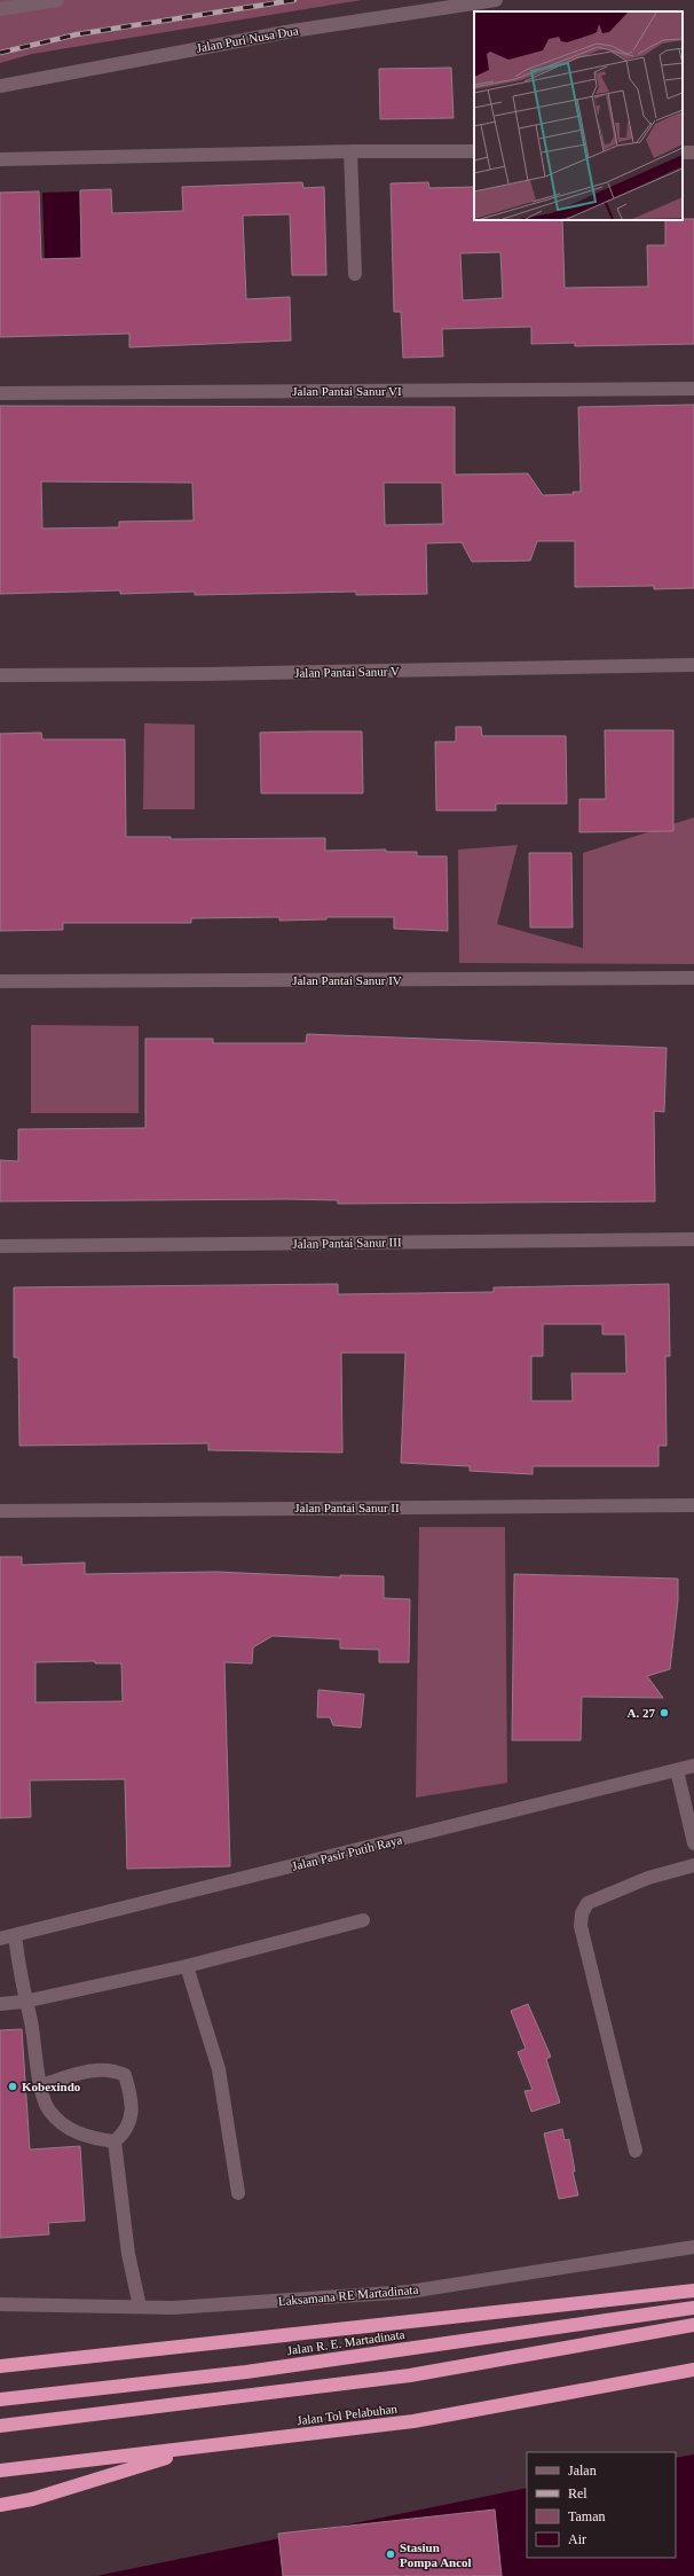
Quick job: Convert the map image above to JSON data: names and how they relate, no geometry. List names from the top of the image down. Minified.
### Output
{"streets":{"highway":["Jalan R. E. Martadinata","Jalan Tol Pelabuhan"],"street":["Jalan Puri Nusa Dua","Jalan Pantai Sanur VI","Jalan Pantai Sanur V","Jalan Pantai Sanur IV","Jalan Pantai Sanur III","Jalan Pantai Sanur II","Jalan Pasir Putih Raya","Laksamana RE Martadinata"]},"places":["A. 27","Kobexindo","Stasiun Pompa Ancol"],"legend":["Jalan","Rel","Taman","Air"]}
